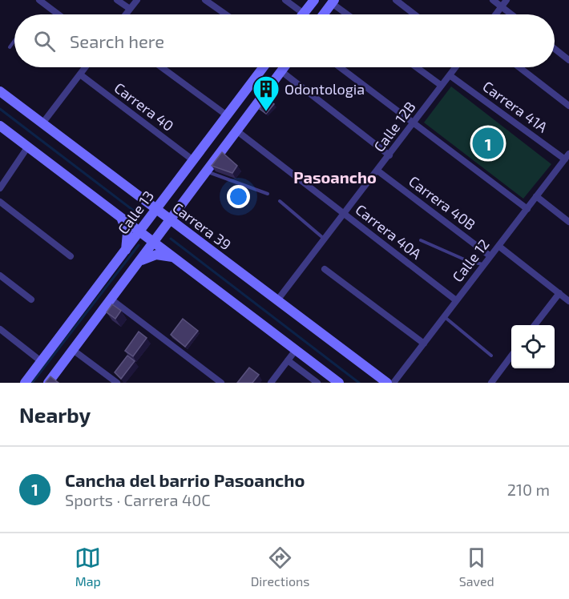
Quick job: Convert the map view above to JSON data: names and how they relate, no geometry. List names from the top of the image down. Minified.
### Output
{"streets":{"main road":["Calle 13","Carrera 39"],"street":["Carrera 40","Carrera 41A","Calle 12B","Carrera 40B","Carrera 40A","Calle 12"]},"crossings":[["Carrera 40","Calle 13"],["Carrera 41A","Calle 12B"],["Carrera 41A","Calle 12"],["Calle 12B","Carrera 40B"],["Calle 12B","Carrera 39"],["Calle 12B","Carrera 40A"],["Carrera 40B","Calle 12"],["Calle 13","Carrera 39"],["Carrera 40A","Calle 12"]],"districts":["Pasoancho"],"places":{"building":["Odontologia"]},"page":{"search":"Search here","pins":"1","heading":"Nearby","list":[{"mark":"1","name":"Cancha del barrio Pasoancho","note":"Sports · Carrera 40C","value":"210 m"}],"nav":["Map","Directions","Saved"]}}
